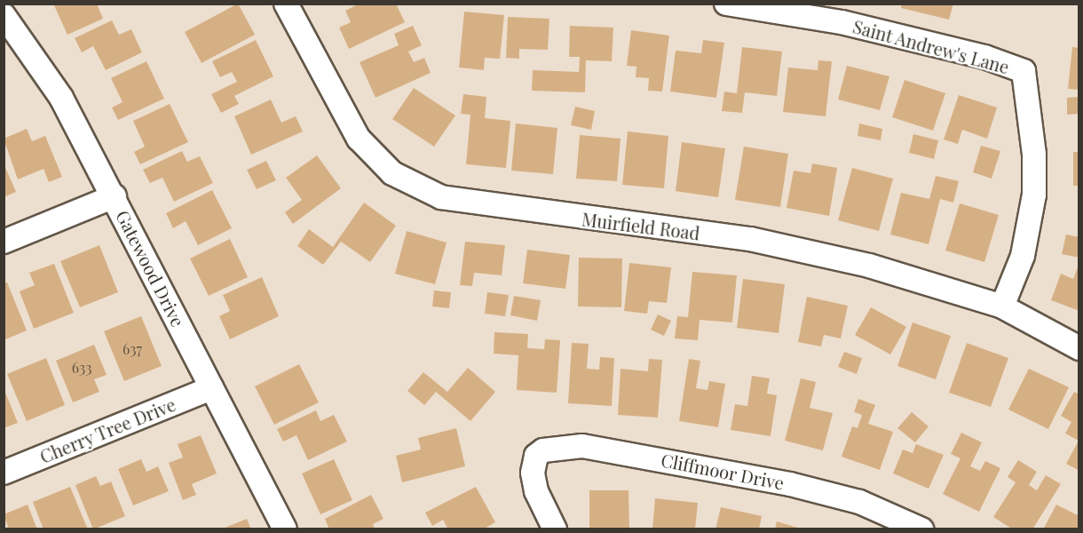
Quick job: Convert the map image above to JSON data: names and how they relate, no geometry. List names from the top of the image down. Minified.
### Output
{"streets":{"street":["Saint Andrew's Lane","Muirfield Road","Gatewood Drive","Cherry Tree Drive","Cliffmoor Drive"]},"crossings":[["Saint Andrew's Lane","Muirfield Road"],["Gatewood Drive","Cherry Tree Drive"]],"house_numbers":["637","633"]}
